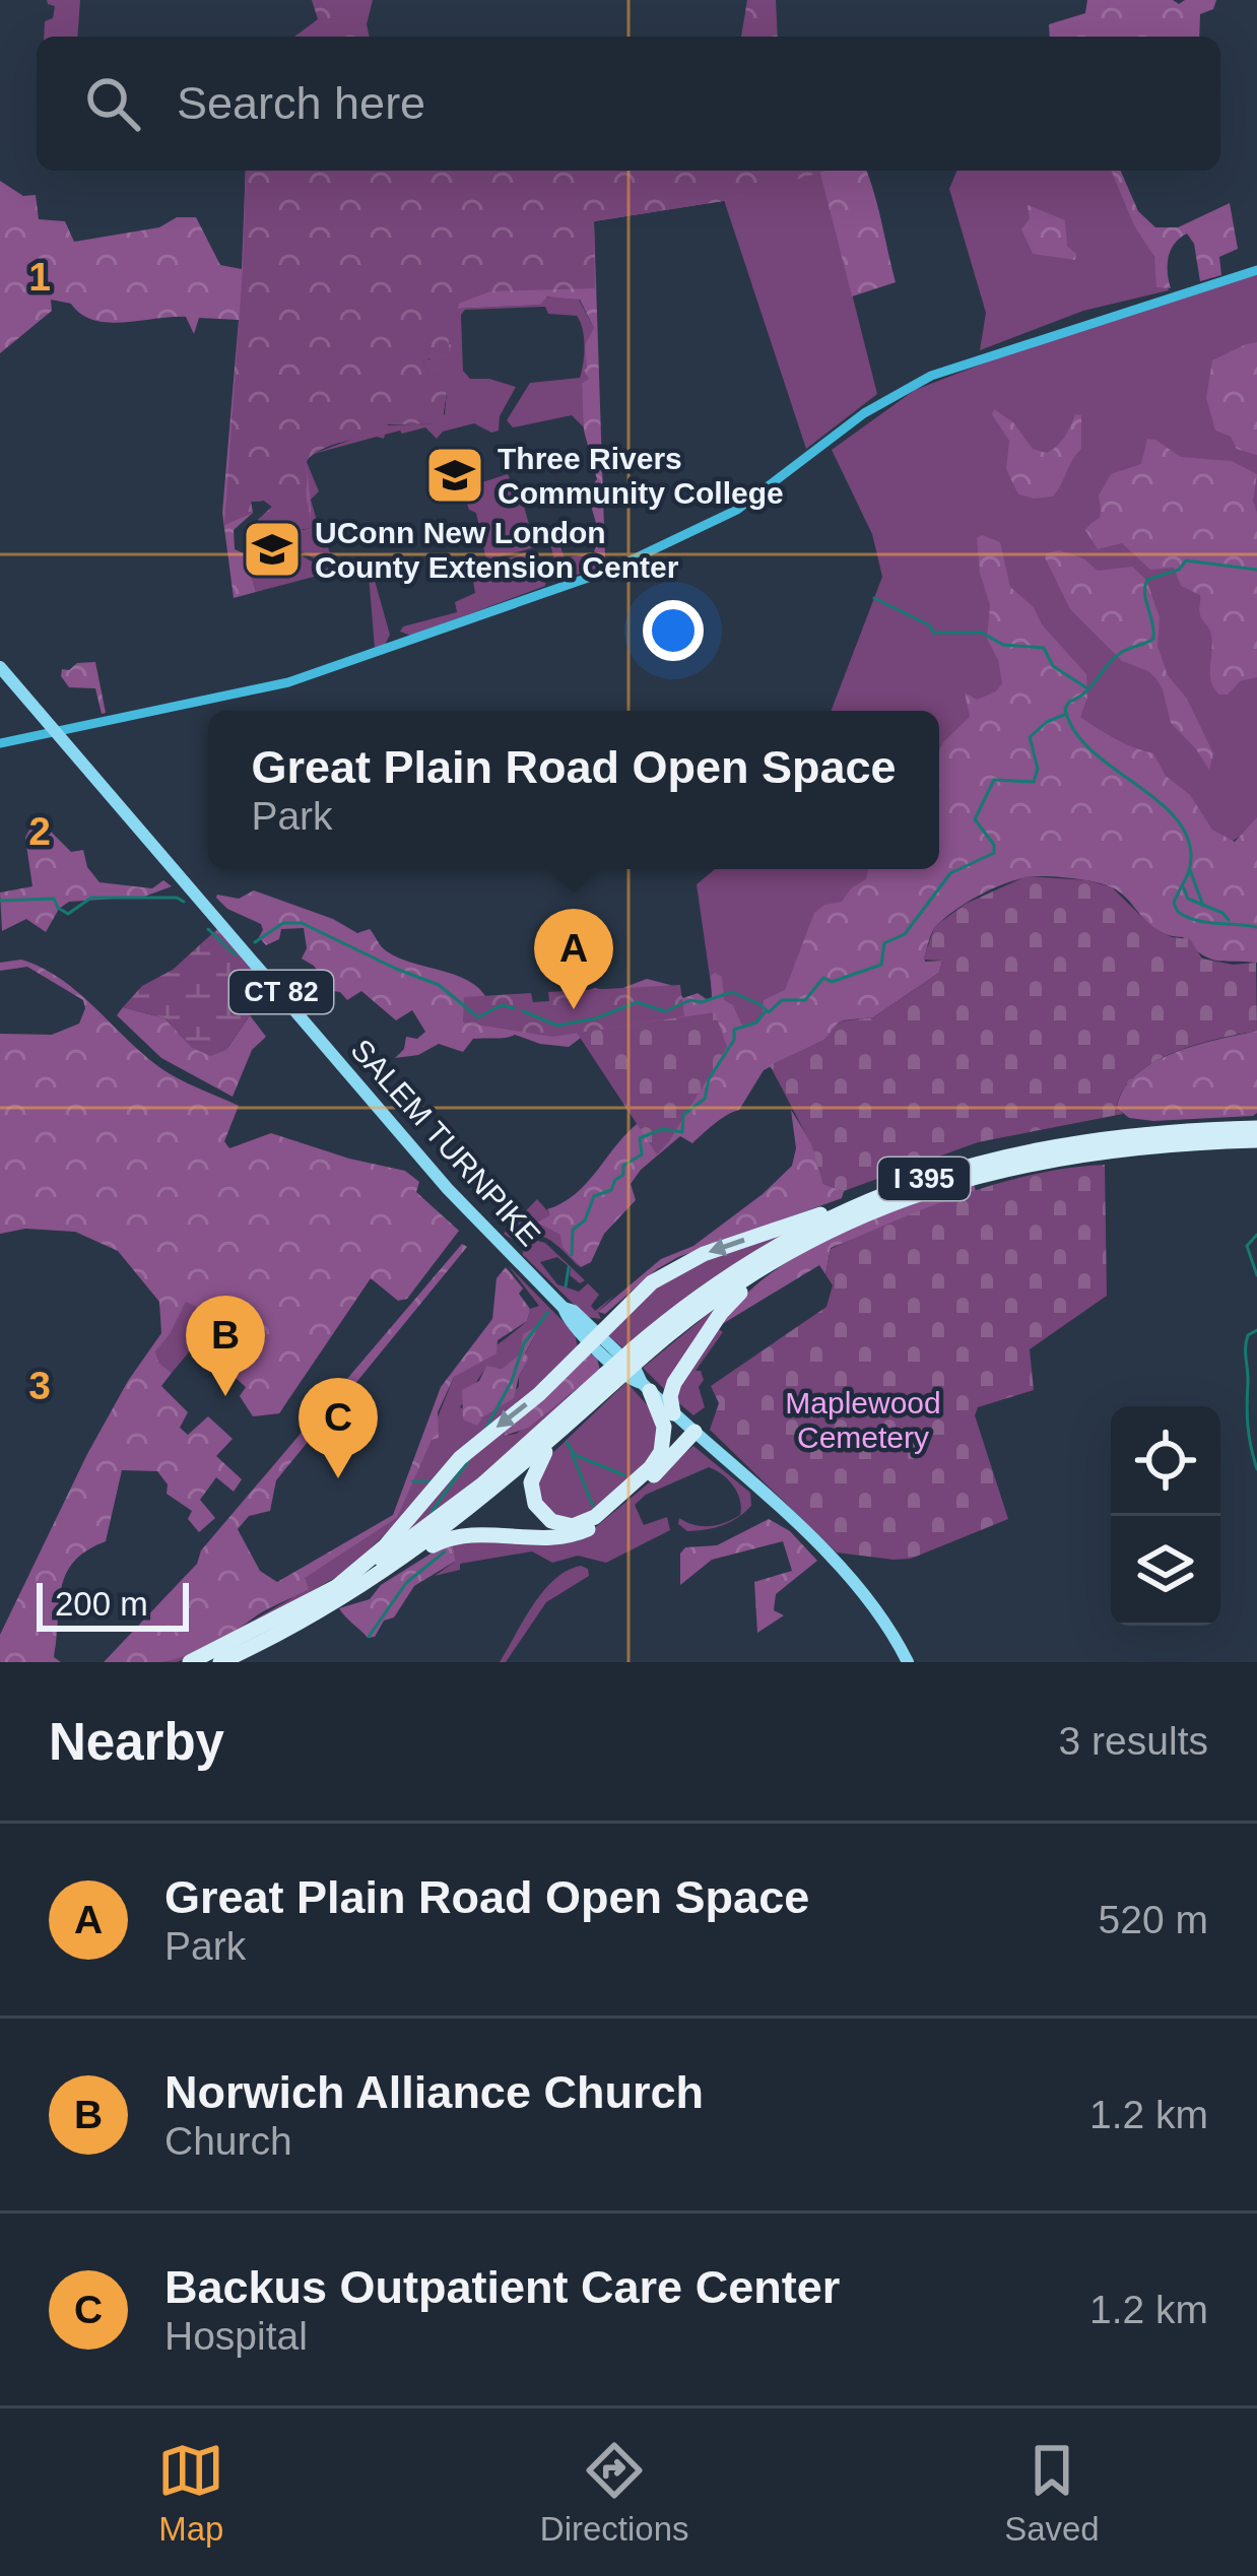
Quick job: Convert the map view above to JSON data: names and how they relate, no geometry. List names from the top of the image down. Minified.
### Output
{"streets":{"highway":["I 395"],"main road":["CT 82","SALEM TURNPIKE"]},"crossings":[["CT 82","SALEM TURNPIKE"]],"parks":["Maplewood Cemetery"],"places":{"school or university":["Three Rivers Community College","UConn New London County Extension Center"]},"scale_bar":"200 m","page":{"search":"Search here","popup":["Great Plain Road Open Space","Park"],"pins":["A","B","C"],"scale":"200 m","heading":["Nearby","3 results"],"list":[{"mark":"A","name":"Great Plain Road Open Space","note":"Park","value":"520 m"},{"mark":"B","name":"Norwich Alliance Church","note":"Church","value":"1.2 km"},{"mark":"C","name":"Backus Outpatient Care Center","note":"Hospital","value":"1.2 km"}],"nav":["Map","Directions","Saved"]},"grid":{"rows":["1","2","3"]}}
